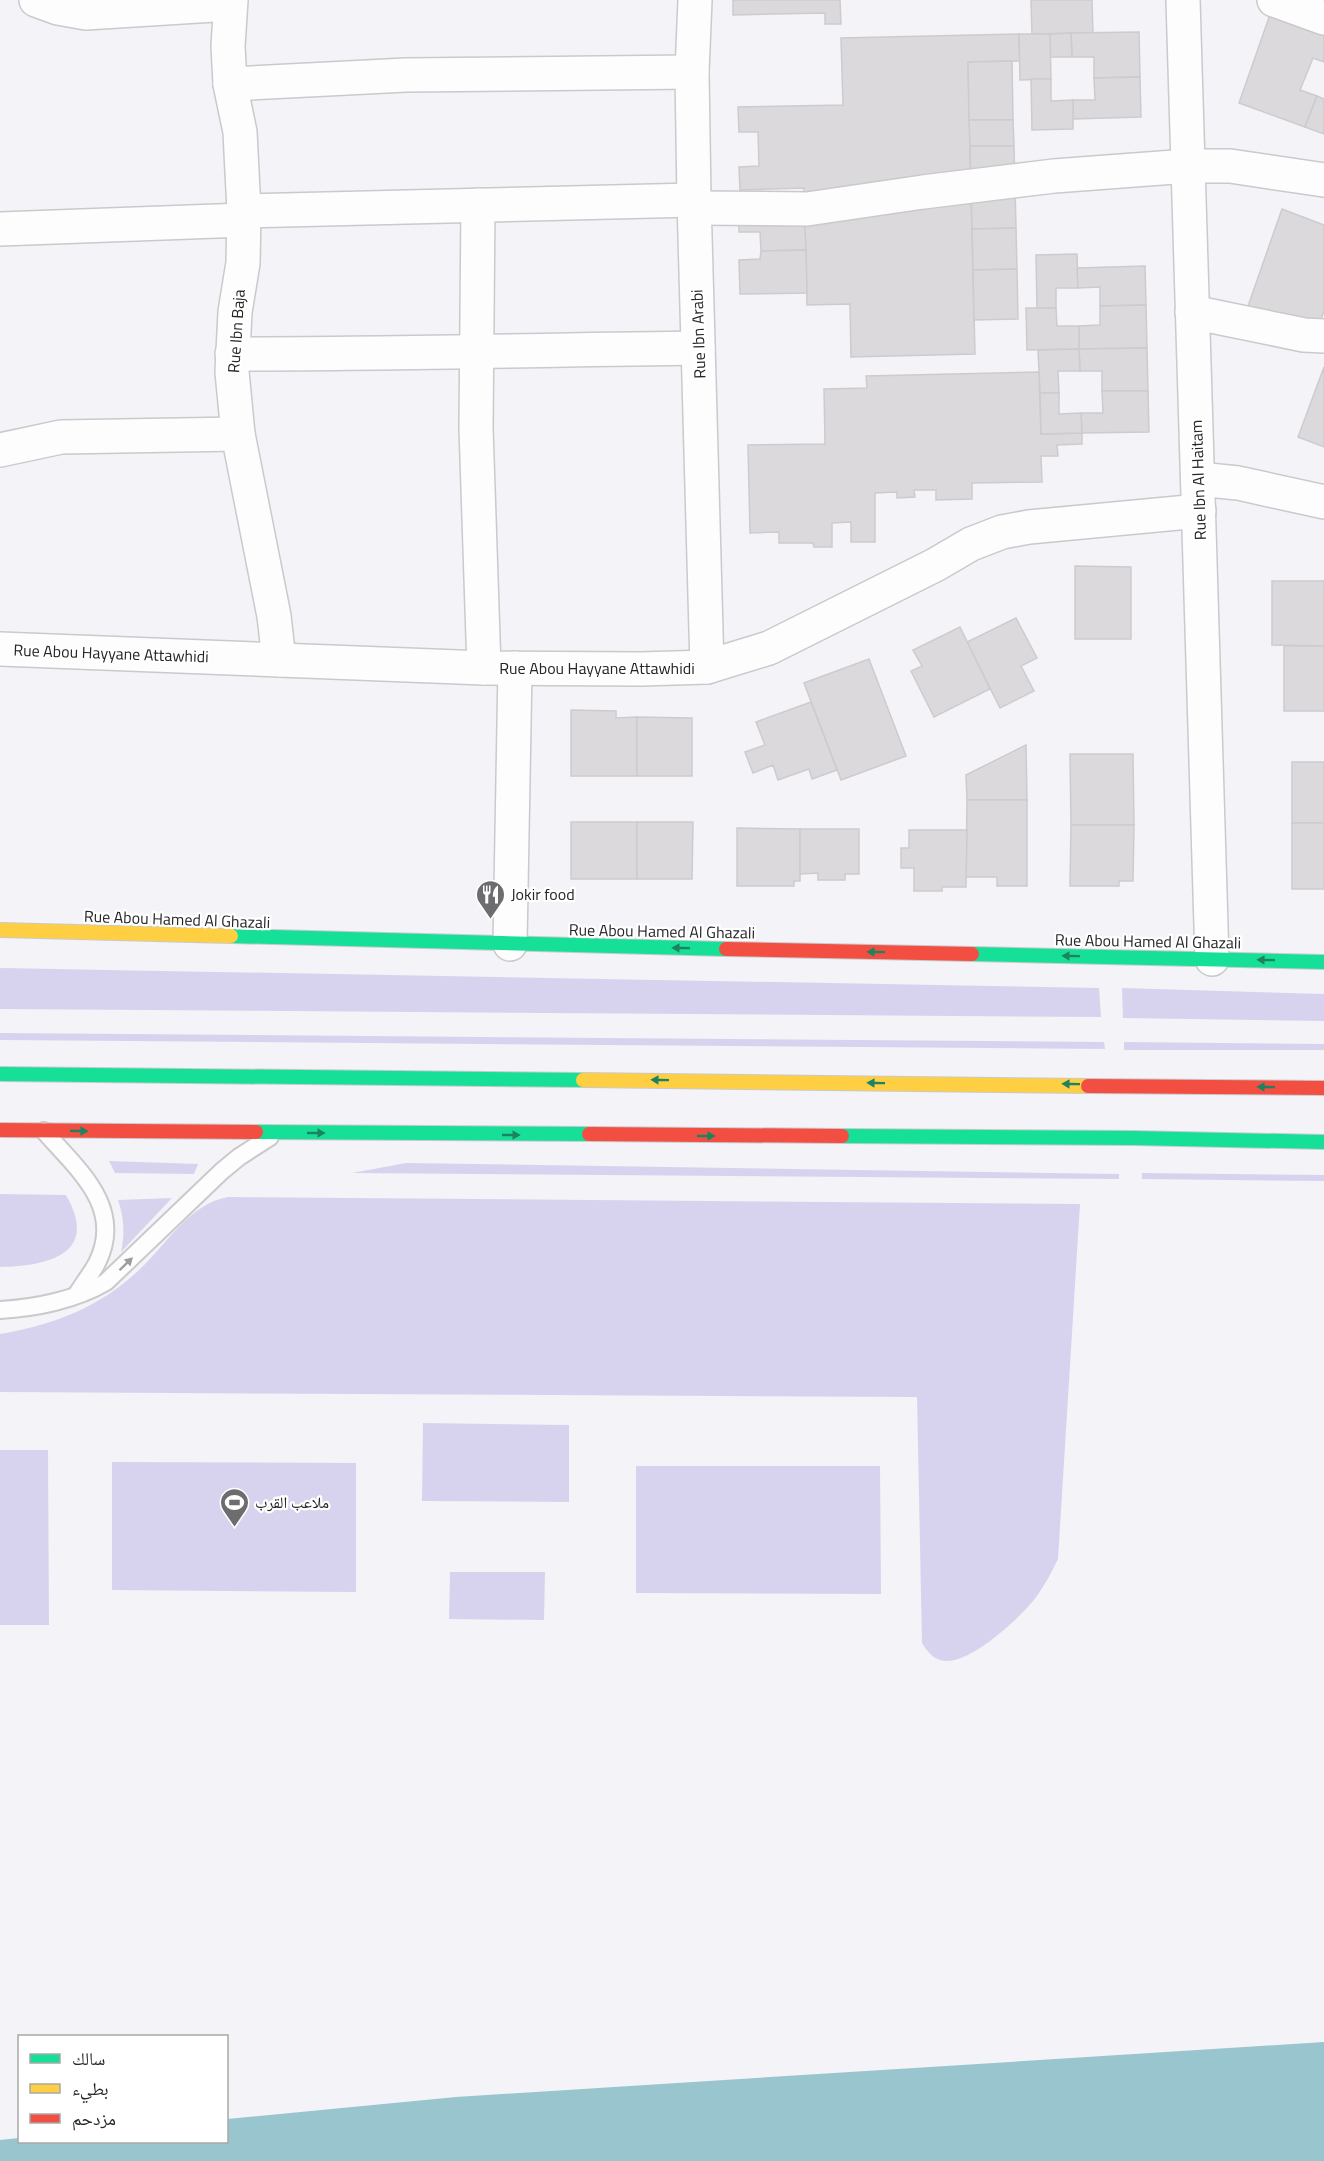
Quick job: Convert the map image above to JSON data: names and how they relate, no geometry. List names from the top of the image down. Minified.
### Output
{"streets":{"main road":["Rue Abou Hamed Al Ghazali"],"street":["Rue Ibn Baja","Rue Ibn Arabi","Rue Ibn Al Haitam","Rue Abou Hayyane Attawhidi"]},"crossings":[["Rue Ibn Baja","Rue Abou Hayyane Attawhidi"],["Rue Ibn Arabi","Rue Abou Hayyane Attawhidi"],["Rue Ibn Al Haitam","Rue Abou Hayyane Attawhidi"],["Rue Ibn Al Haitam","Rue Abou Hamed Al Ghazali"]],"one_way":["Rue Abou Hamed Al Ghazali"],"places":{"restaurant":["Jokir food"],"sports":["ملاعب القرب"]},"legend":["سالك","بطيء","مزدحم"]}
